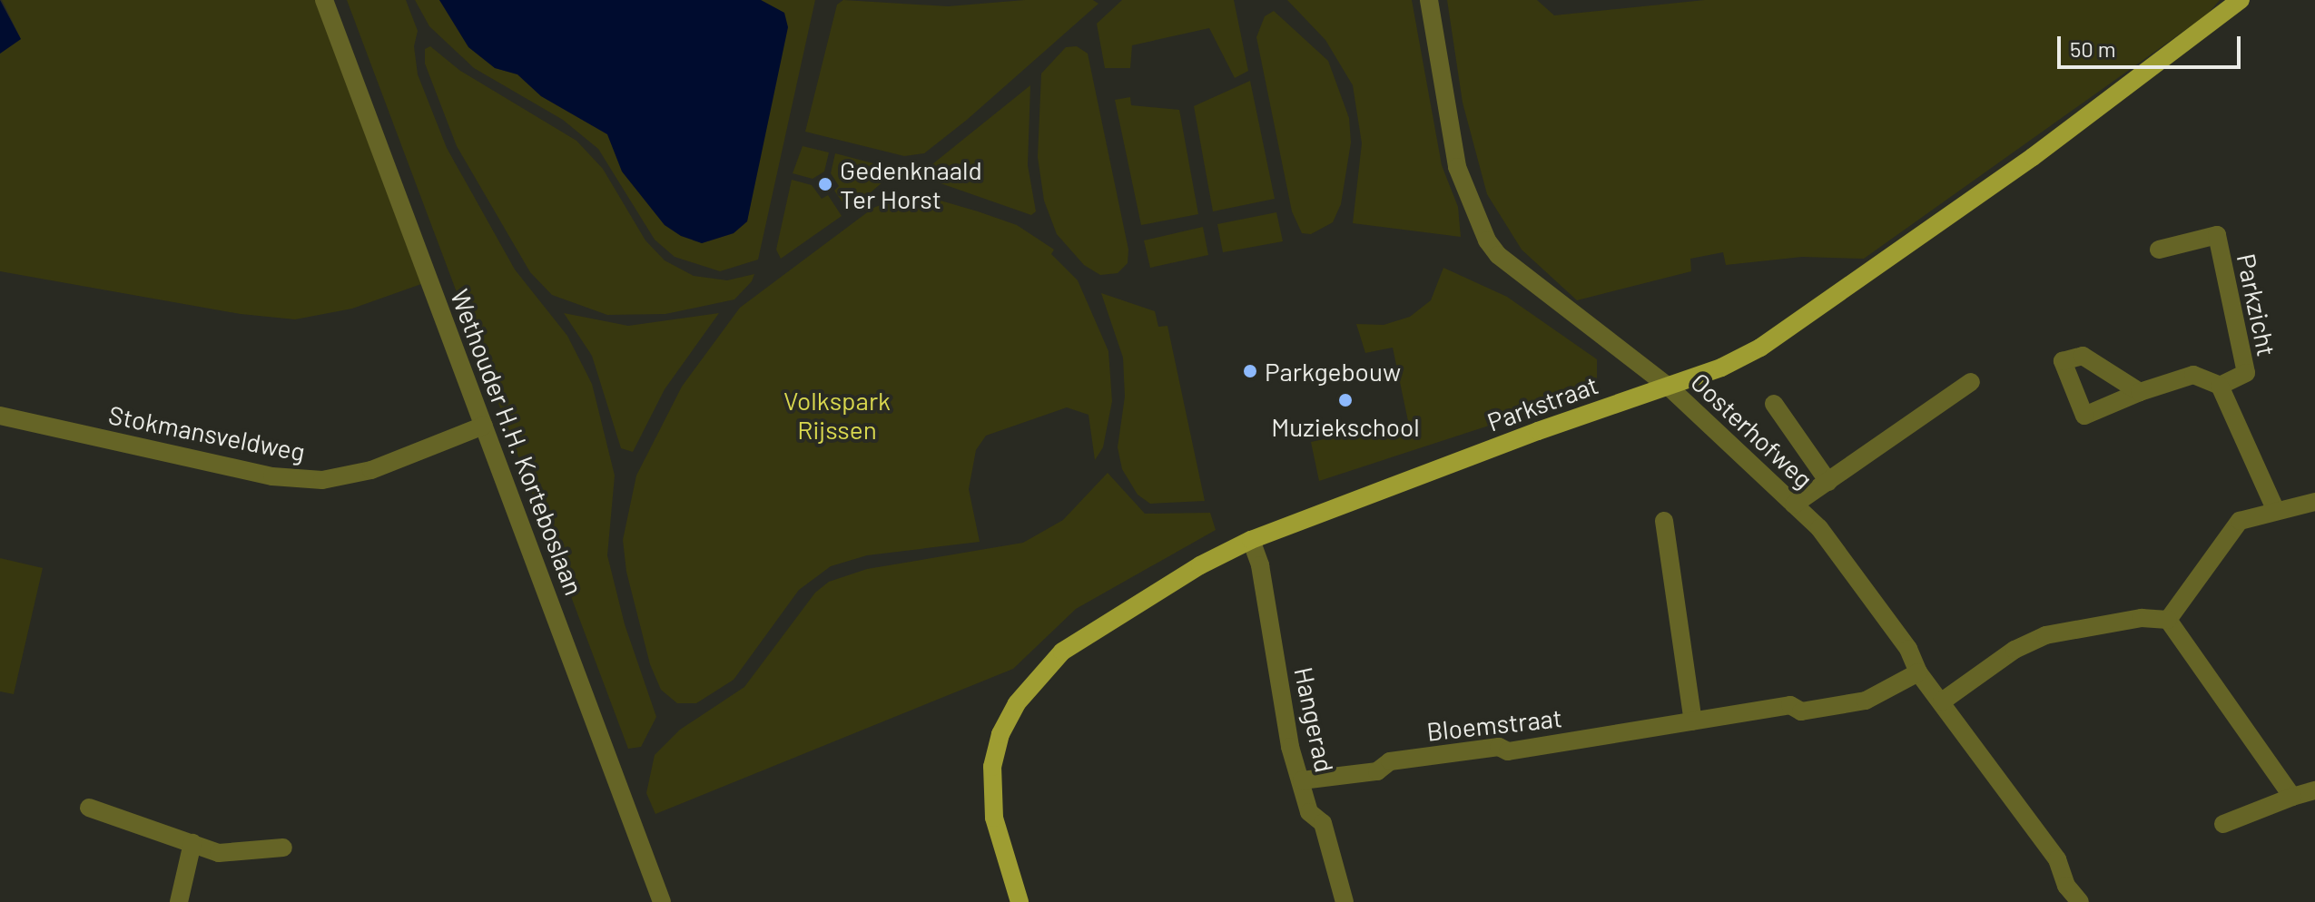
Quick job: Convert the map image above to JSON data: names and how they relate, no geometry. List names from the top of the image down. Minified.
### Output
{"streets":{"main road":["Parkstraat"],"street":["Parkzicht","Oosterhofweg","Stokmansveldweg","Wethouder H.H. Korteboslaan","Hangerad","Bloemstraat"]},"crossings":[["Parkstraat","Oosterhofweg"],["Parkstraat","Hangerad"],["Oosterhofweg","Bloemstraat"],["Stokmansveldweg","Wethouder H.H. Korteboslaan"],["Hangerad","Bloemstraat"]],"parks":["Volkspark Rijssen"],"places":["Gedenknaald Ter Horst","Parkgebouw","Muziekschool"],"scale_bar":"50 m"}
